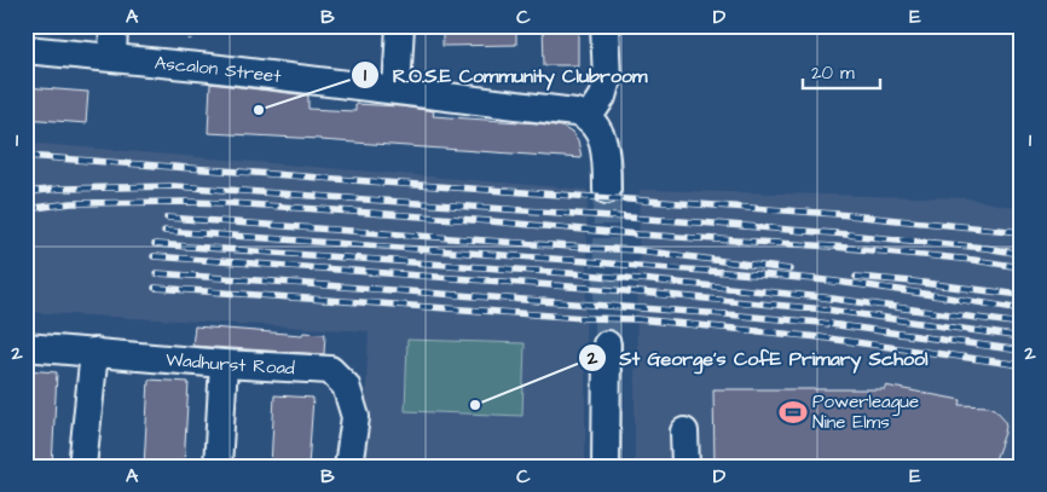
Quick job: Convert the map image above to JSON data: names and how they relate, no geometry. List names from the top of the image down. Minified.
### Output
{"streets":{"street":["Ascalon Street","Wadhurst Road"]},"places":{"other":["R.O.S.E Community Clubroom","St George's CofE Primary School"],"sports":["Powerleague Nine Elms"]},"scale_bar":"20 m","grid":{"columns":["A","B","C","D","E"],"rows":["1","2"]}}
